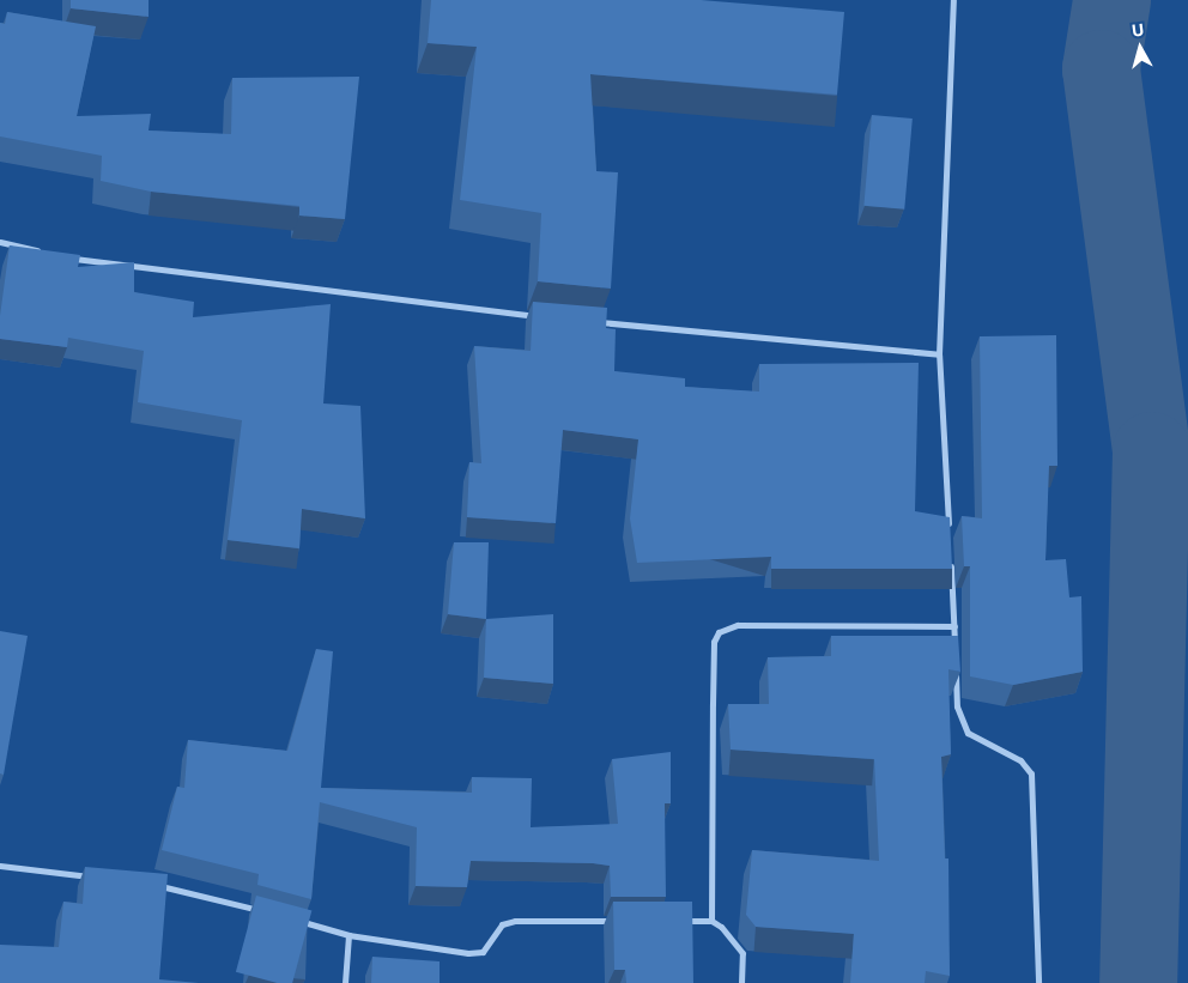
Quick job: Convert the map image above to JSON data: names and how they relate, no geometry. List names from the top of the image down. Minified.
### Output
{"north":"top"}
